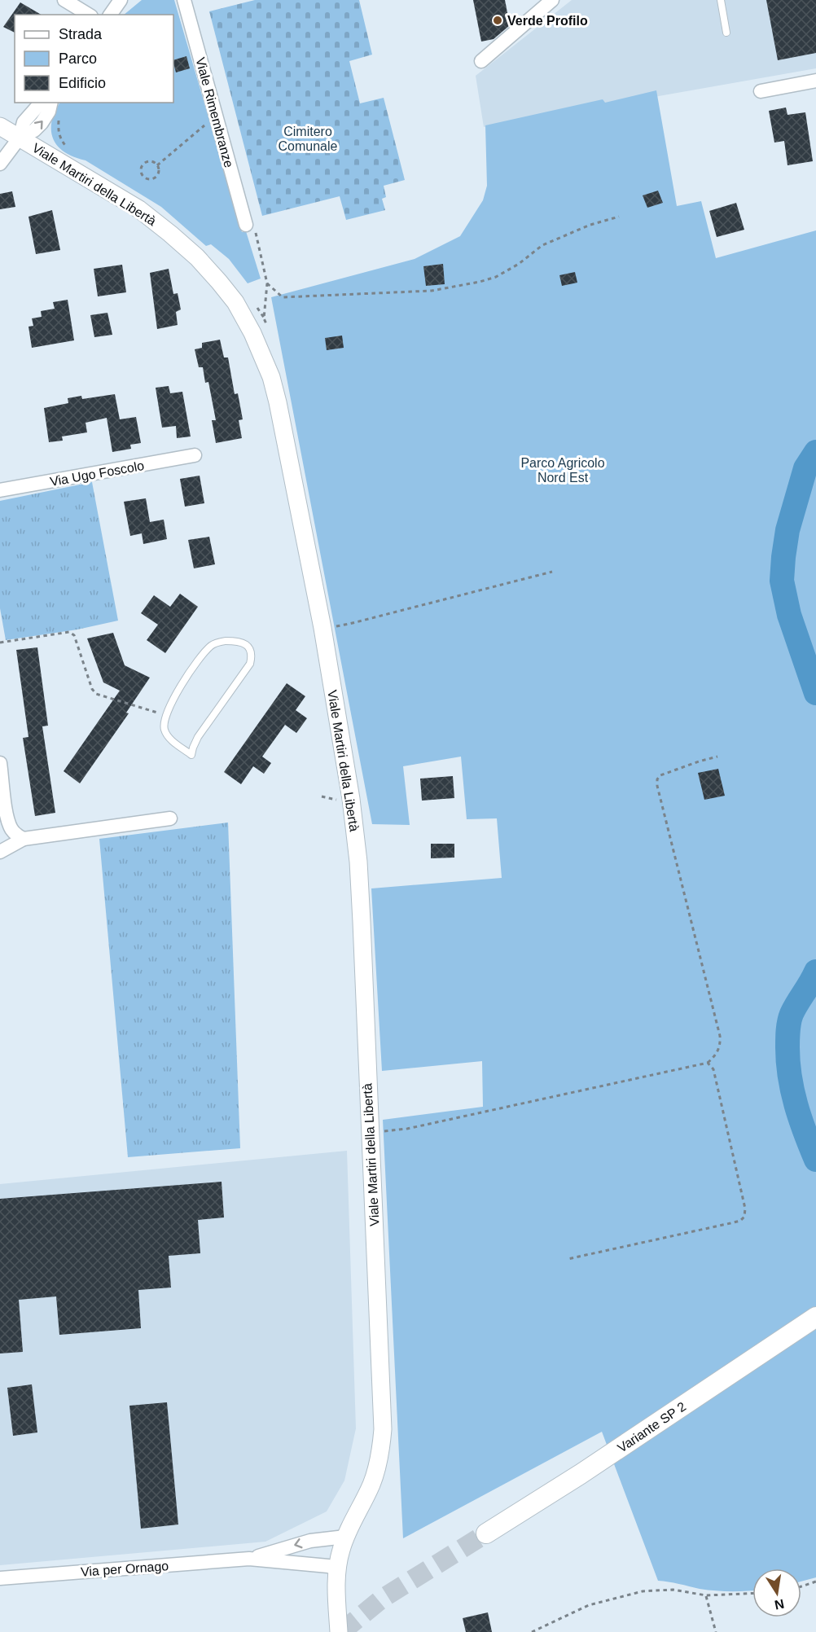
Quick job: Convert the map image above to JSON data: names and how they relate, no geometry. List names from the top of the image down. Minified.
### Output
{"streets":{"main road":["Variante SP 2"],"street":["Viale Rimembranze","Viale Martiri della Libertà","Via Ugo Foscolo","Via per Ornago"]},"crossings":[["Viale Martiri della Libertà","Via per Ornago"]],"parks":["Cimitero Comunale","Parco Agricolo Nord Est"],"places":["Verde Profilo"],"legend":["Strada","Parco","Edificio"],"north":"bottom"}
